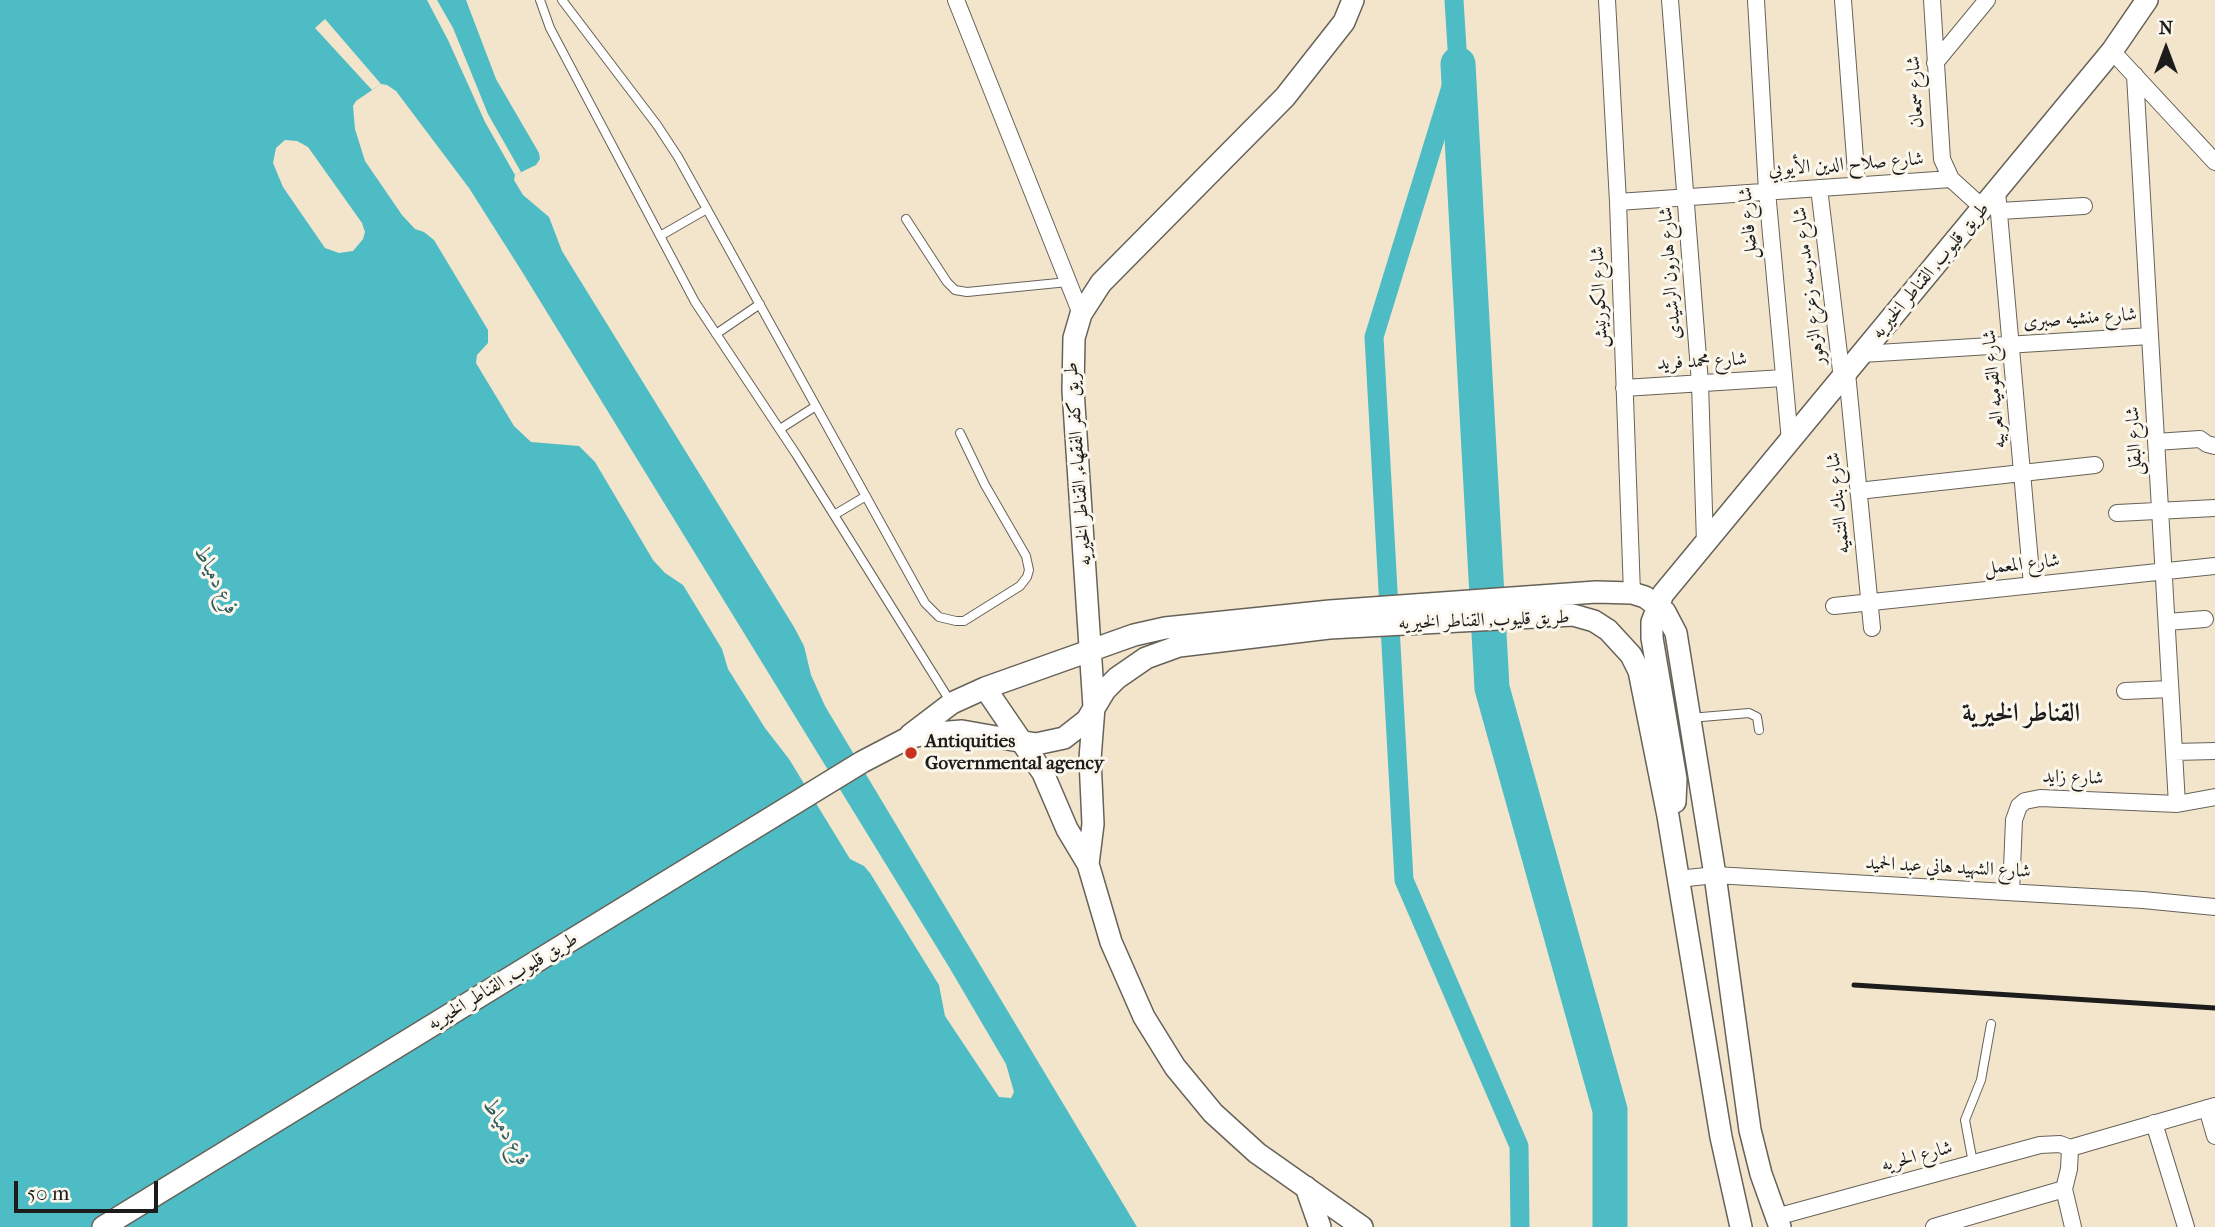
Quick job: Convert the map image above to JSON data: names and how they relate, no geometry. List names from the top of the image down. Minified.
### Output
{"streets":{"main road":["طريق قليوب, القناطر الخيريه","طريق كفر الفقهاء, القناطر الخيريه"],"street":["شارع سمعان","شارع صلاح الدين الأيوبي","شارع فاضل","شارع هارون الرشيدى","شارع مدرسه زعزع الزهور","شارع الكورنيش","شارع منشيه صبرى","شارع محمد فريد","شارع القوميه العربيه","شارع البقلى","شارع بنك التنميه","شارع المعمل","شارع زايد","شارع الشهيد هاني عبد الحميد","شارع الحريه"]},"crossings":[["شارع سمعان","شارع صلاح الدين الأيوبي"],["شارع سمعان","طريق قليوب, القناطر الخيريه"],["شارع سمعان","شارع القوميه العربيه"],["شارع صلاح الدين الأيوبي","شارع فاضل"],["شارع صلاح الدين الأيوبي","شارع هارون الرشيدى"],["شارع صلاح الدين الأيوبي","شارع مدرسه زعزع الزهور"],["شارع صلاح الدين الأيوبي","شارع الكورنيش"],["شارع فاضل","طريق قليوب, القناطر الخيريه"],["شارع فاضل","شارع محمد فريد"],["طريق قليوب, القناطر الخيريه","شارع هارون الرشيدى"],["طريق قليوب, القناطر الخيريه","شارع مدرسه زعزع الزهور"],["طريق قليوب, القناطر الخيريه","شارع الكورنيش"],["طريق قليوب, القناطر الخيريه","شارع منشيه صبرى"],["طريق قليوب, القناطر الخيريه","شارع القوميه العربيه"],["طريق قليوب, القناطر الخيريه","طريق كفر الفقهاء, القناطر الخيريه"],["طريق قليوب, القناطر الخيريه","شارع بنك التنميه"],["طريق قليوب, القناطر الخيريه","شارع الشهيد هاني عبد الحميد"],["شارع هارون الرشيدى","شارع محمد فريد"],["شارع مدرسه زعزع الزهور","شارع بنك التنميه"],["شارع الكورنيش","شارع محمد فريد"],["شارع منشيه صبرى","شارع القوميه العربيه"],["شارع منشيه صبرى","شارع البقلى"],["شارع القوميه العربيه","شارع المعمل"],["شارع البقلى","شارع المعمل"],["شارع البقلى","شارع زايد"],["شارع بنك التنميه","شارع المعمل"],["شارع زايد","شارع الشهيد هاني عبد الحميد"]],"districts":["القناطر الخيرية"],"water":["فرع دمياط"],"places":["Antiquities Governmental agency"],"scale_bar":"50 m","north":"top"}
